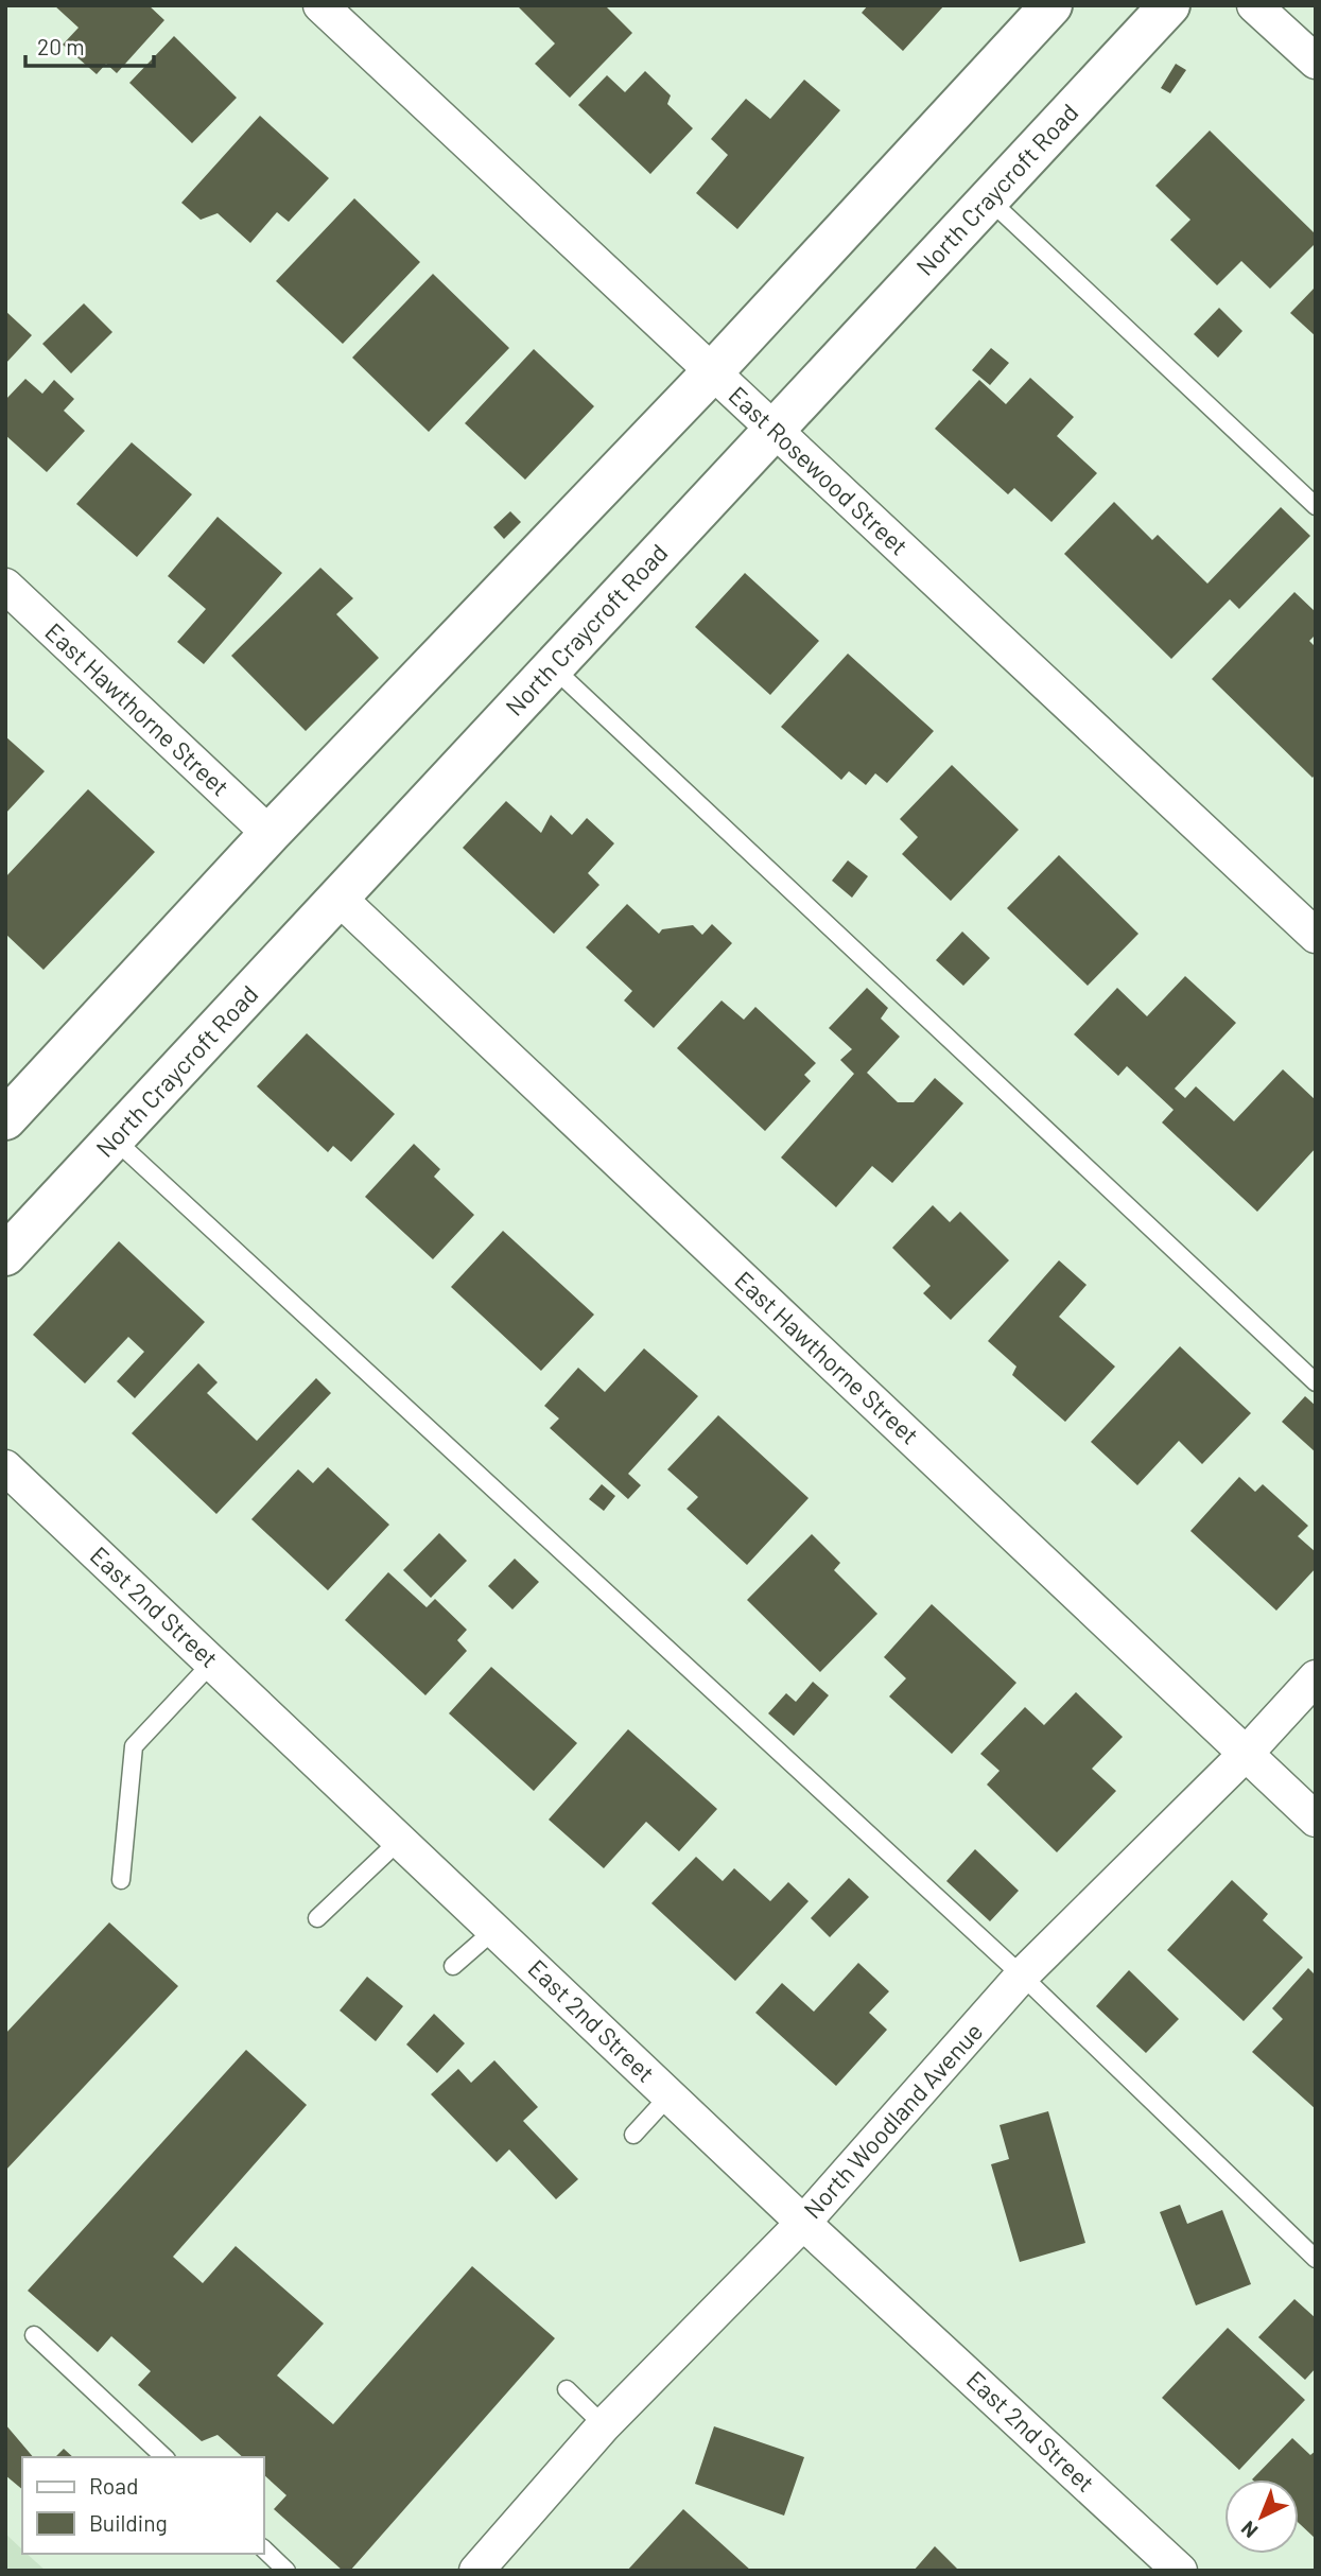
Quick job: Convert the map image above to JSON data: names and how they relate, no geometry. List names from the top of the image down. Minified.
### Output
{"streets":{"main road":["North Craycroft Road"],"street":["East Rosewood Street","East Hawthorne Street","East 2nd Street","North Woodland Avenue"]},"crossings":[["North Craycroft Road","East Rosewood Street"],["North Craycroft Road","East Hawthorne Street"],["East Hawthorne Street","North Woodland Avenue"],["East 2nd Street","North Woodland Avenue"]],"legend":["Road","Building"],"scale_bar":"20 m","north":"bottom left"}
